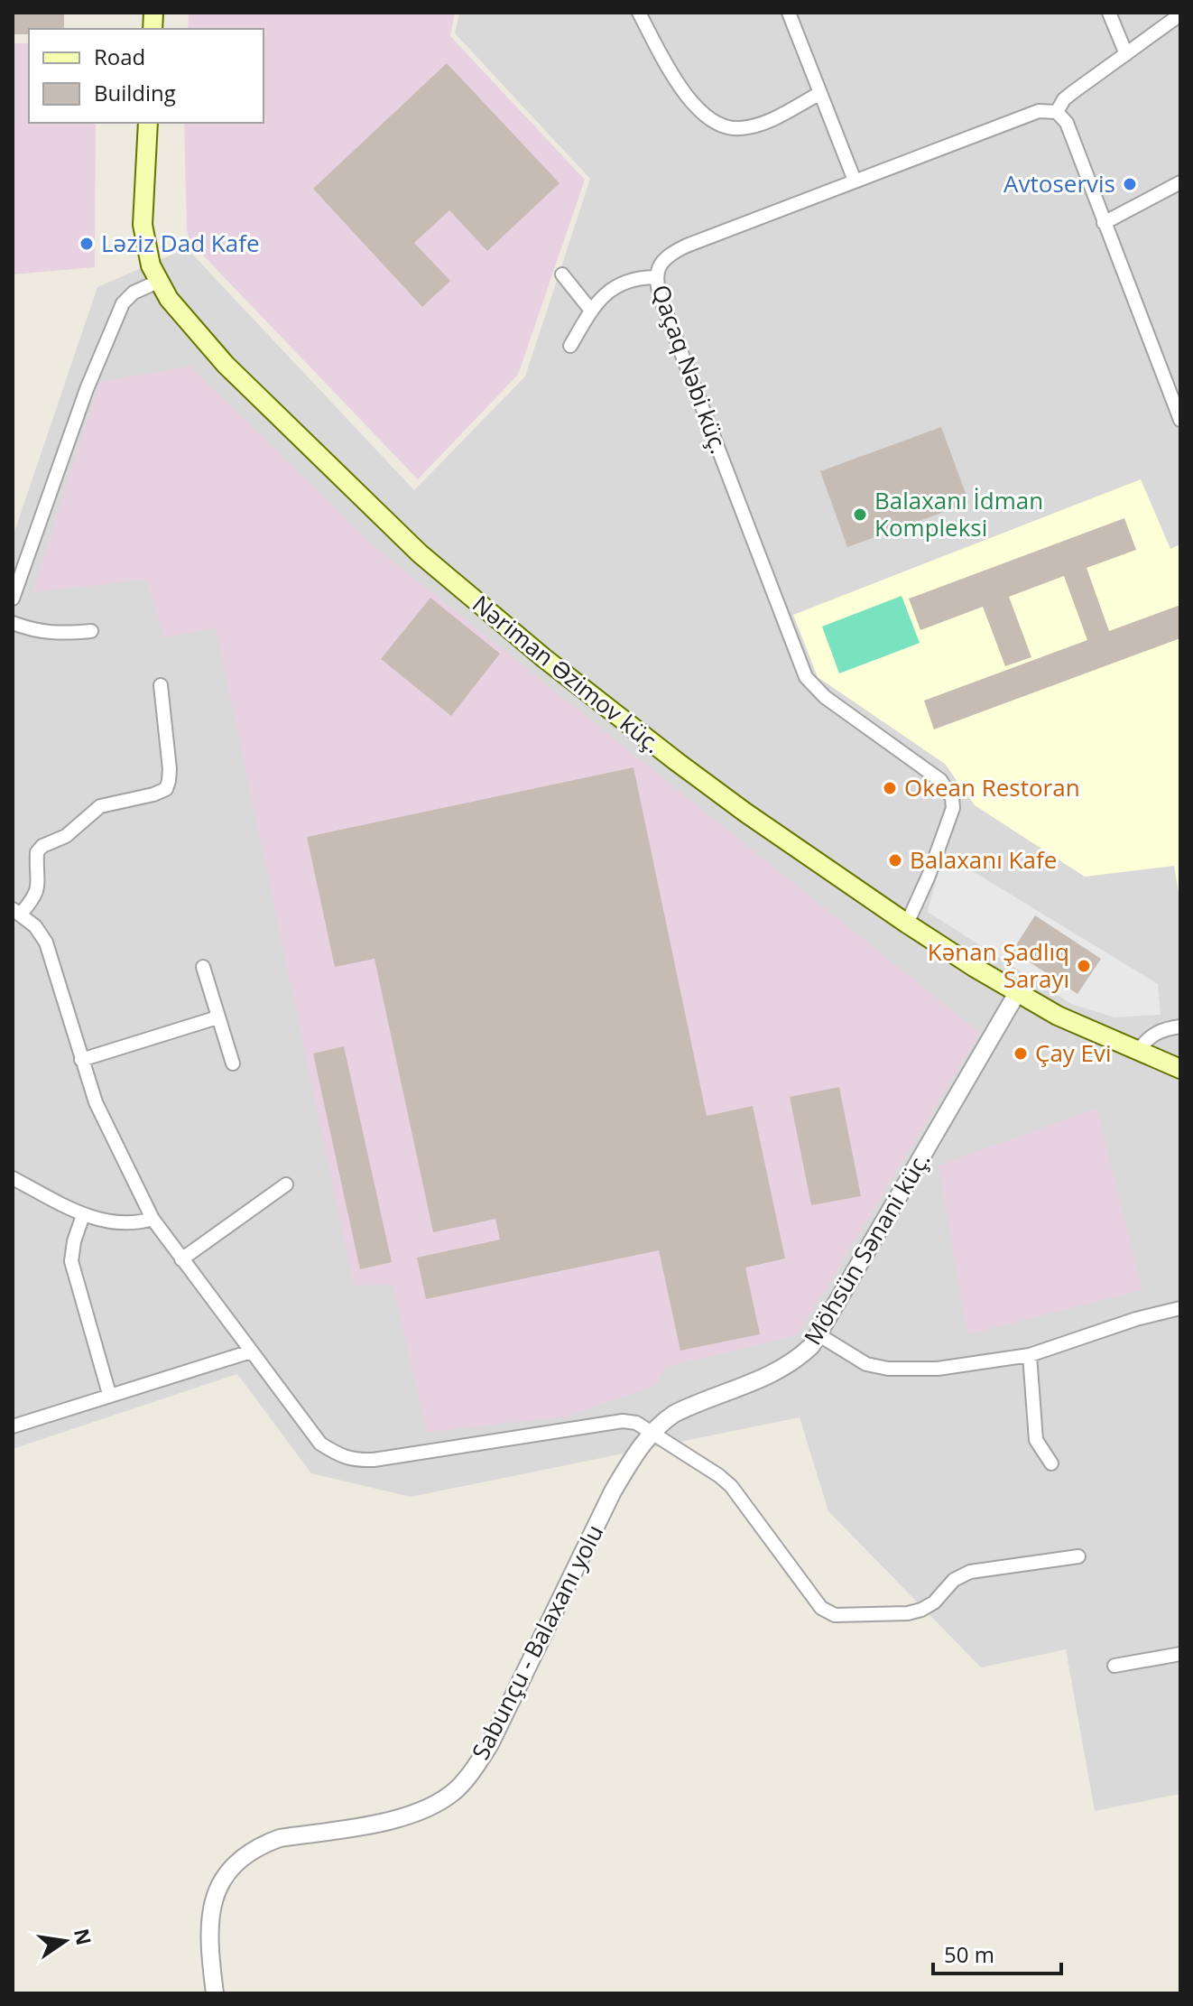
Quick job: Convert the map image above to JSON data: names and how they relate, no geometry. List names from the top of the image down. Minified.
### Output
{"streets":{"main road":["Nəriman Əzimov küç."],"street":["Qaçaq Nəbi küç.","Möhsün Sənani küç.","Sabunçu - Balaxanı yolu"]},"crossings":[["Qaçaq Nəbi küç.","Nəriman Əzimov küç."],["Nəriman Əzimov küç.","Möhsün Sənani küç."],["Möhsün Sənani küç.","Sabunçu - Balaxanı yolu"]],"places":["Avtoservis","Ləziz Dad Kafe","Balaxanı İdman Kompleksi","Okean Restoran","Balaxanı Kafe","Kənan Şadlıq Sarayı","Çay Evi"],"legend":["Road","Building"],"scale_bar":"50 m","north":"right"}
